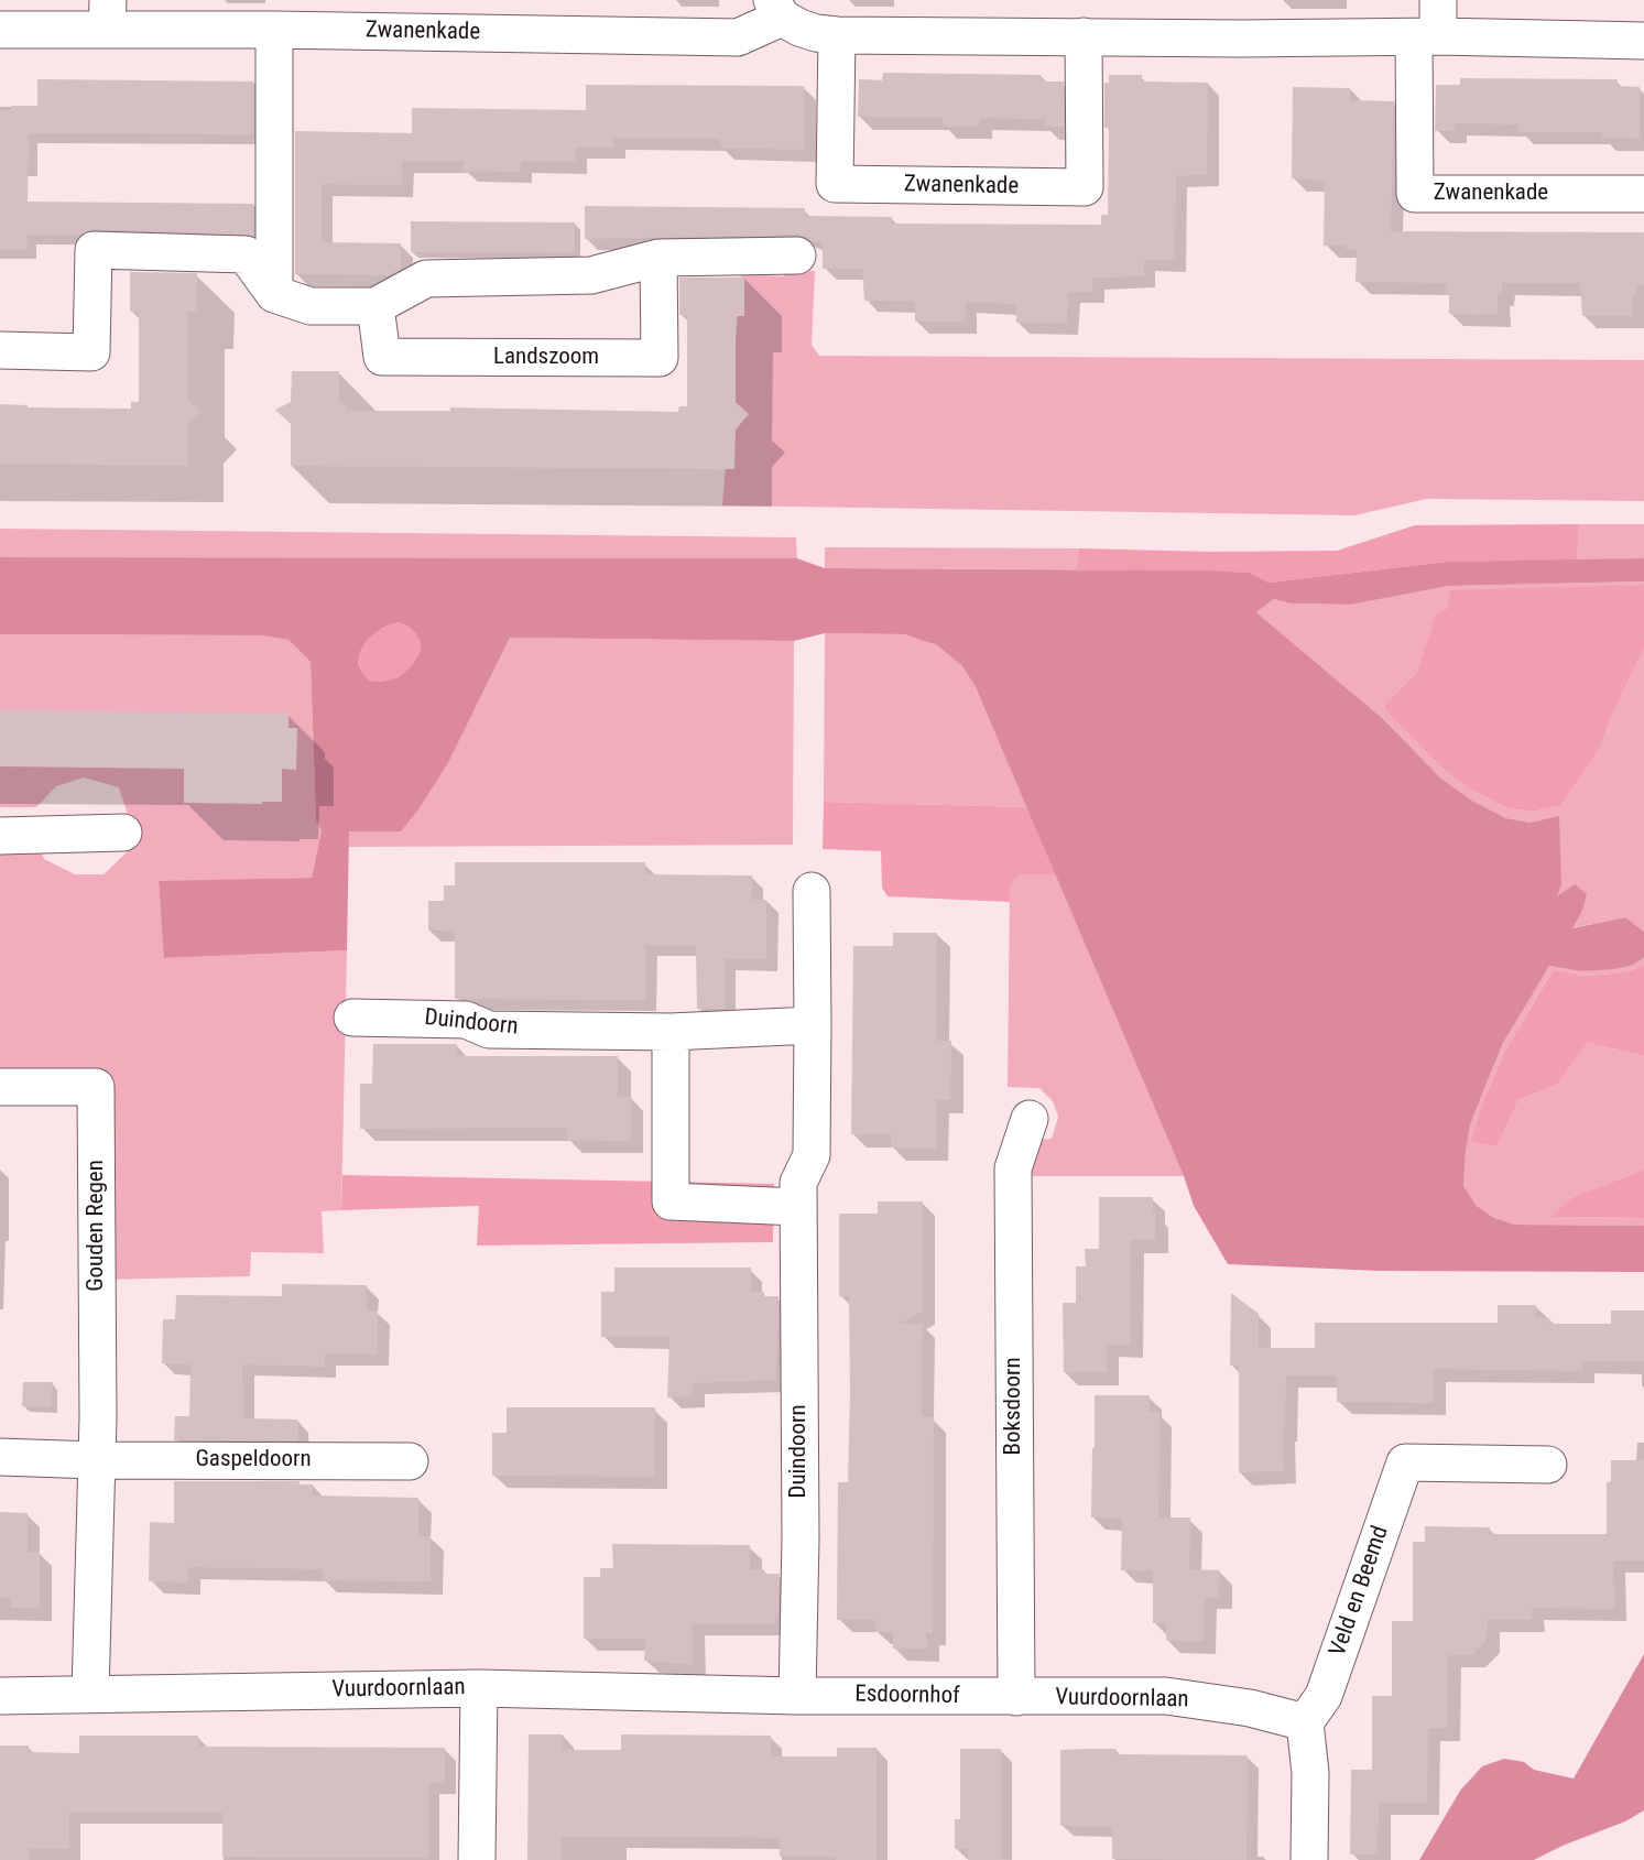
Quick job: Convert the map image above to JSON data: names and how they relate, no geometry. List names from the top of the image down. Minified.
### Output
{"streets":{"street":["Zwanenkade","Landszoom","Duindoorn","Gouden Regen","Boksdoorn","Gaspeldoorn","Veld en Beemd","Vuurdoornlaan","Esdoornhof"]},"crossings":[["Duindoorn","Vuurdoornlaan"],["Duindoorn","Esdoornhof"],["Gouden Regen","Gaspeldoorn"],["Gouden Regen","Vuurdoornlaan"],["Boksdoorn","Vuurdoornlaan"],["Boksdoorn","Esdoornhof"],["Veld en Beemd","Vuurdoornlaan"],["Vuurdoornlaan","Esdoornhof"]]}
